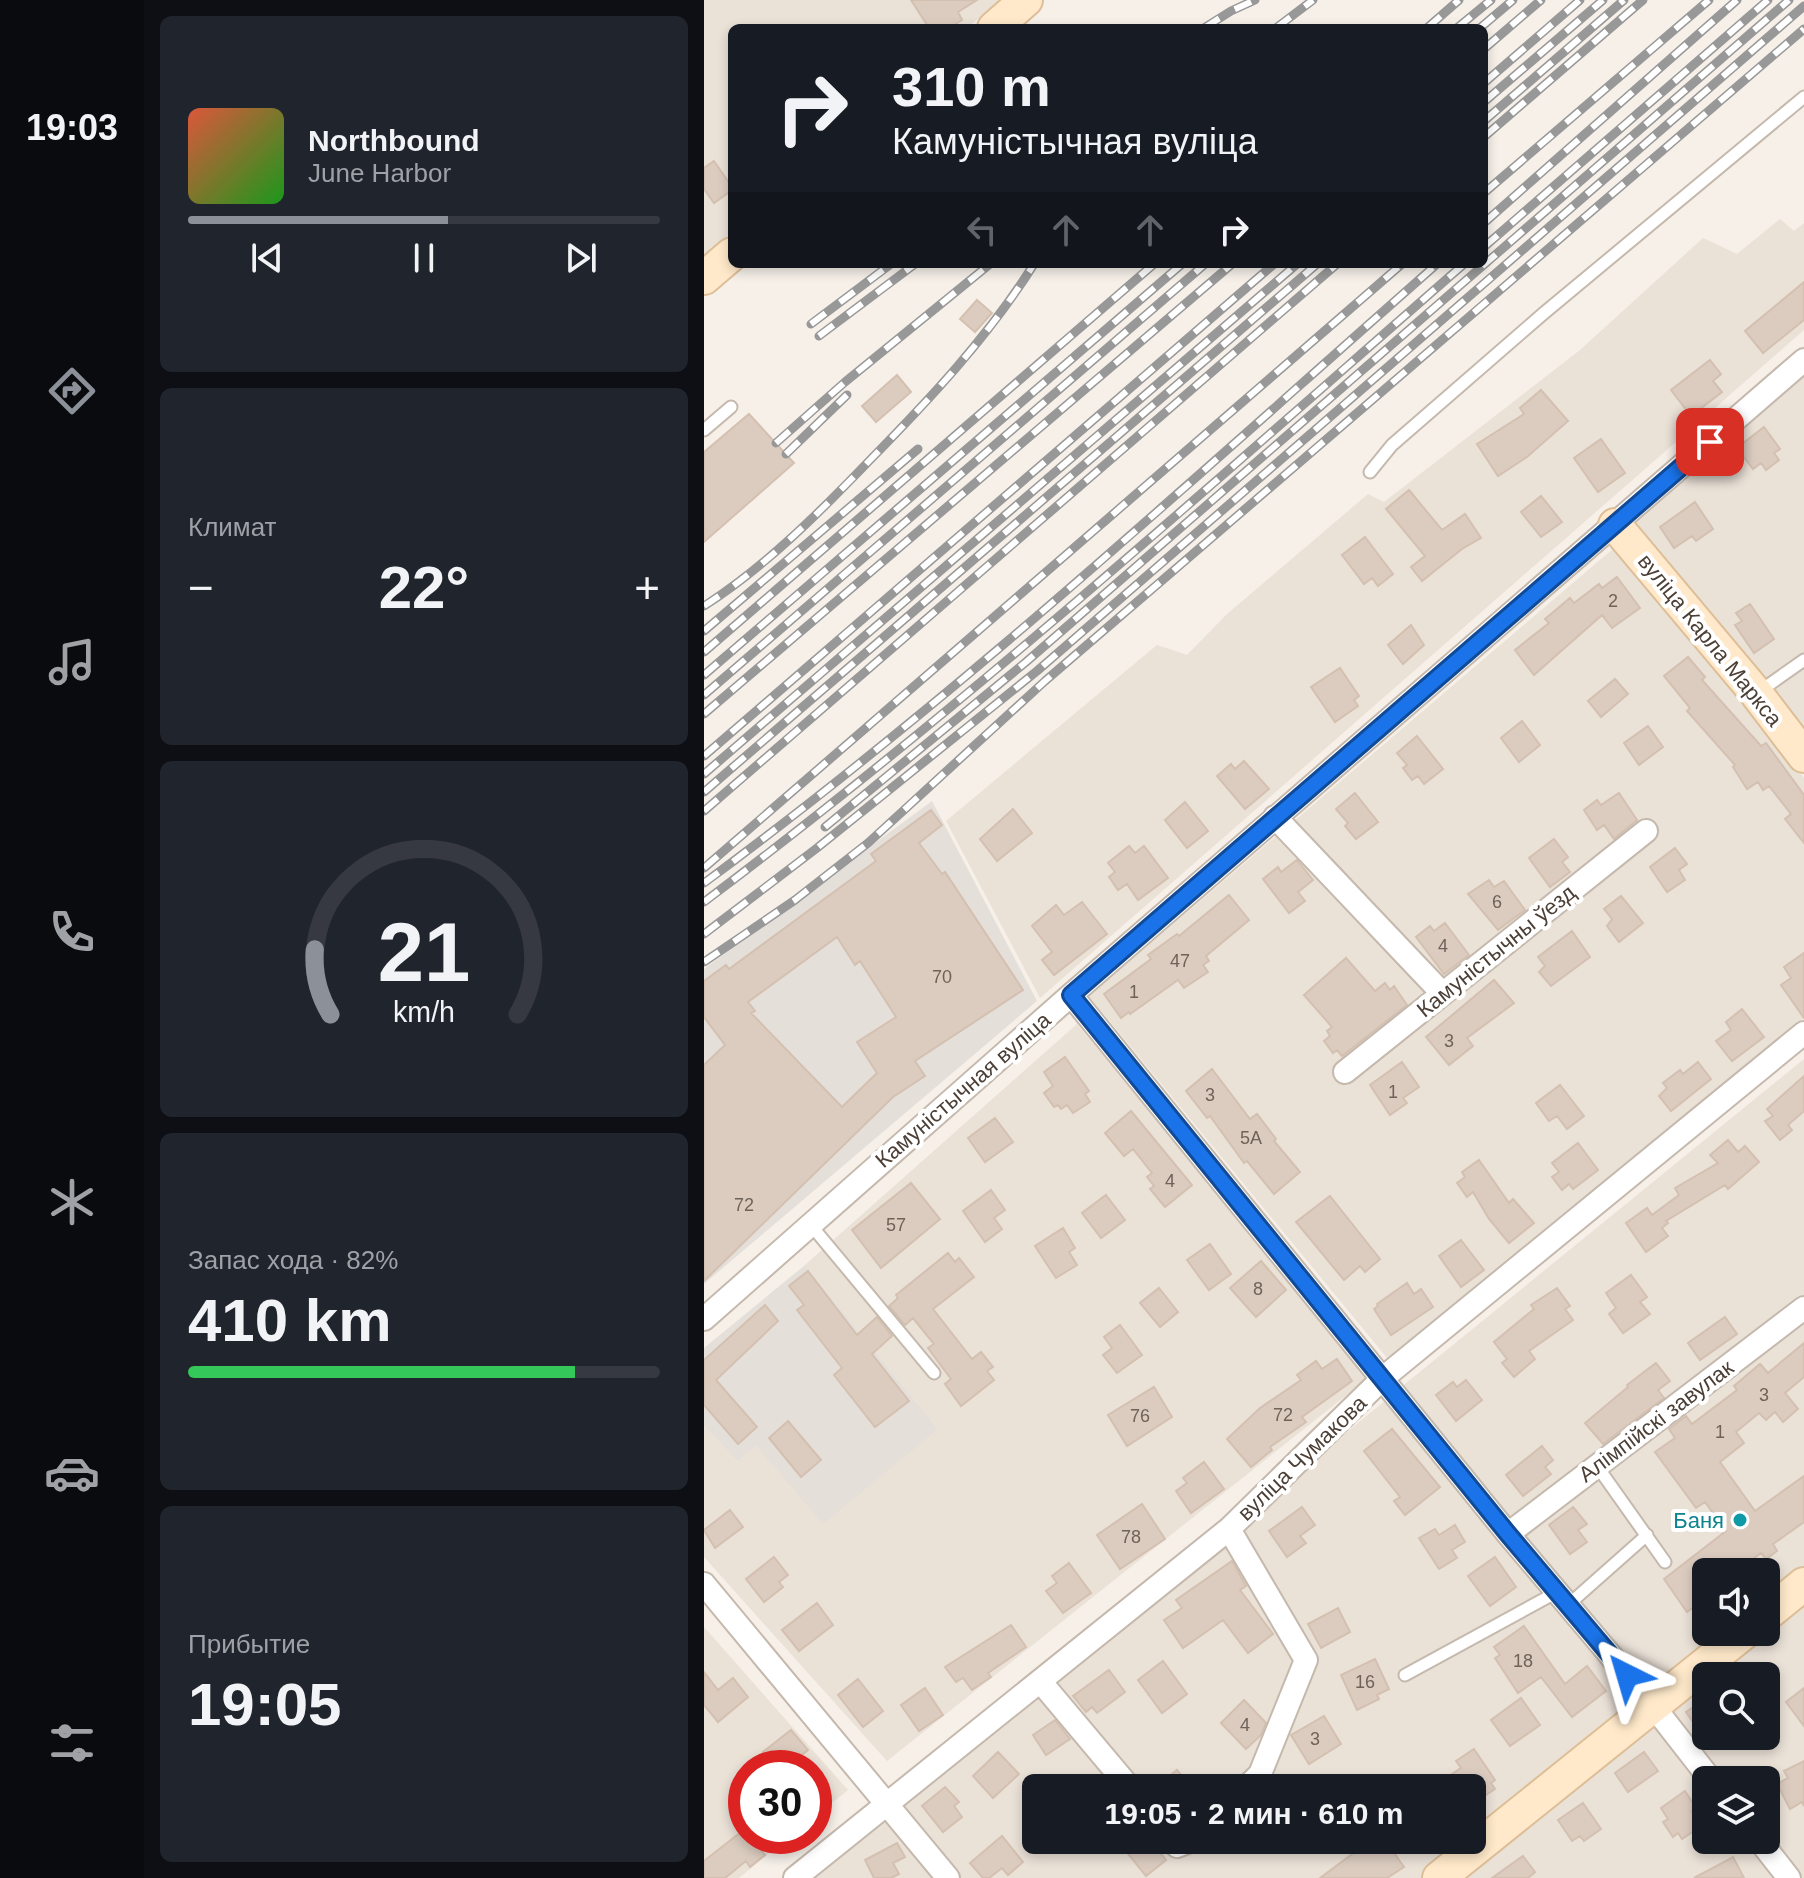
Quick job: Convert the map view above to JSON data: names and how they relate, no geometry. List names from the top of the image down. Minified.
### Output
{"streets":{"street":["вуліца Карла Маркса","Камуністычны ўезд","Камуністычная вуліца","Алімпійскі завулак","вуліца Чумакова"]},"crossings":[["вуліца Карла Маркса","Камуністычная вуліца"]],"places":["Баня"],"house_numbers":["2","6","4","47","70","1","3","1","3","5А","4","72","57","8","3","72","76","1","78","18","16","4","3"],"page":{"tabs":"19:03","turn":["310 m","Камуністычная вуліца"],"song":["Northbound","June Harbor"],"tile":["Климат",["Запас хода · 82%","410 km"],["Прибытие","19:05"]],"heat":["−","22°","+"],"limit":"30","trip":"19:05 · 2 мин · 610 m","gauge":["21","km/h"]}}
